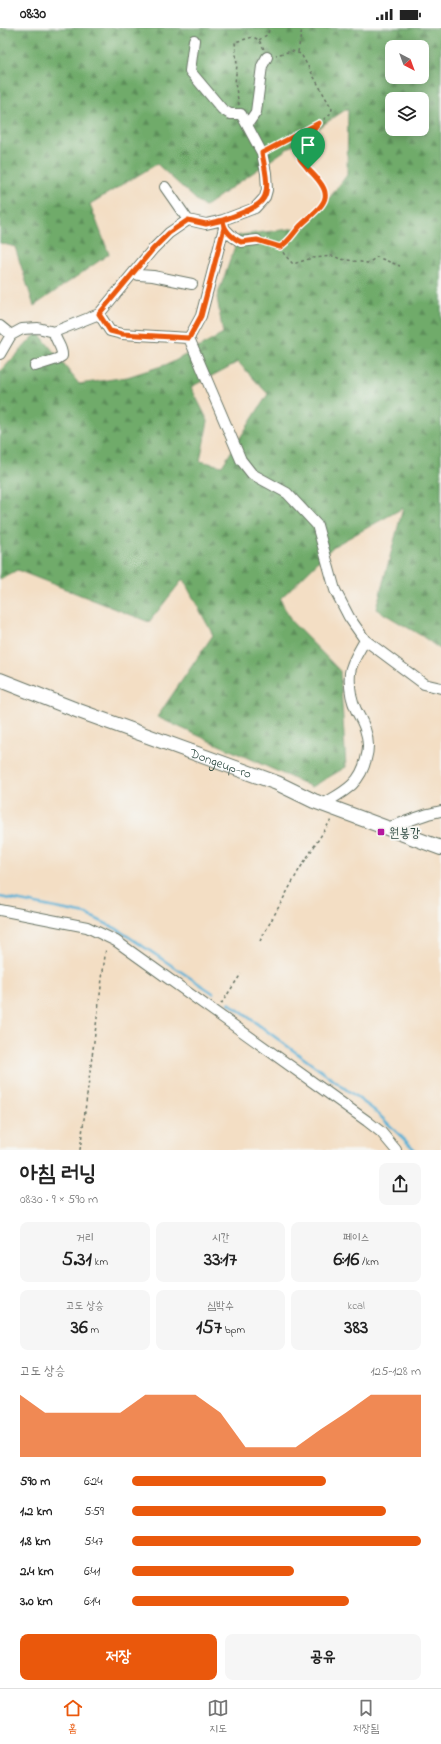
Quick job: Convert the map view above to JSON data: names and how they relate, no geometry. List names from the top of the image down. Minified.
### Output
{"streets":{"main road":["Dongeup-ro"]},"places":{"transit":["원봉강"]},"north":"bottom right","page":{"status":"08:30","heading":["아침 러닝","08:30 · 9 × 590 m"],"stats":[["거리","5.31 km"],["시간","33:17"],["페이스","6:16 /km"],["고도 상승","36 m"],["심박수","157 bpm"],["kcal","383"]],"chart":["고도 상승","125–128 m"],"list":[{"name":"590 m","note":"6:24"},{"name":"1.2 km","note":"5:59"},{"name":"1.8 km","note":"5:47"},{"name":"2.4 km","note":"6:41"},{"name":"3.0 km","note":"6:14"}],"buttons":["저장","공유"],"tabs":["홈","지도","저장됨"]}}
